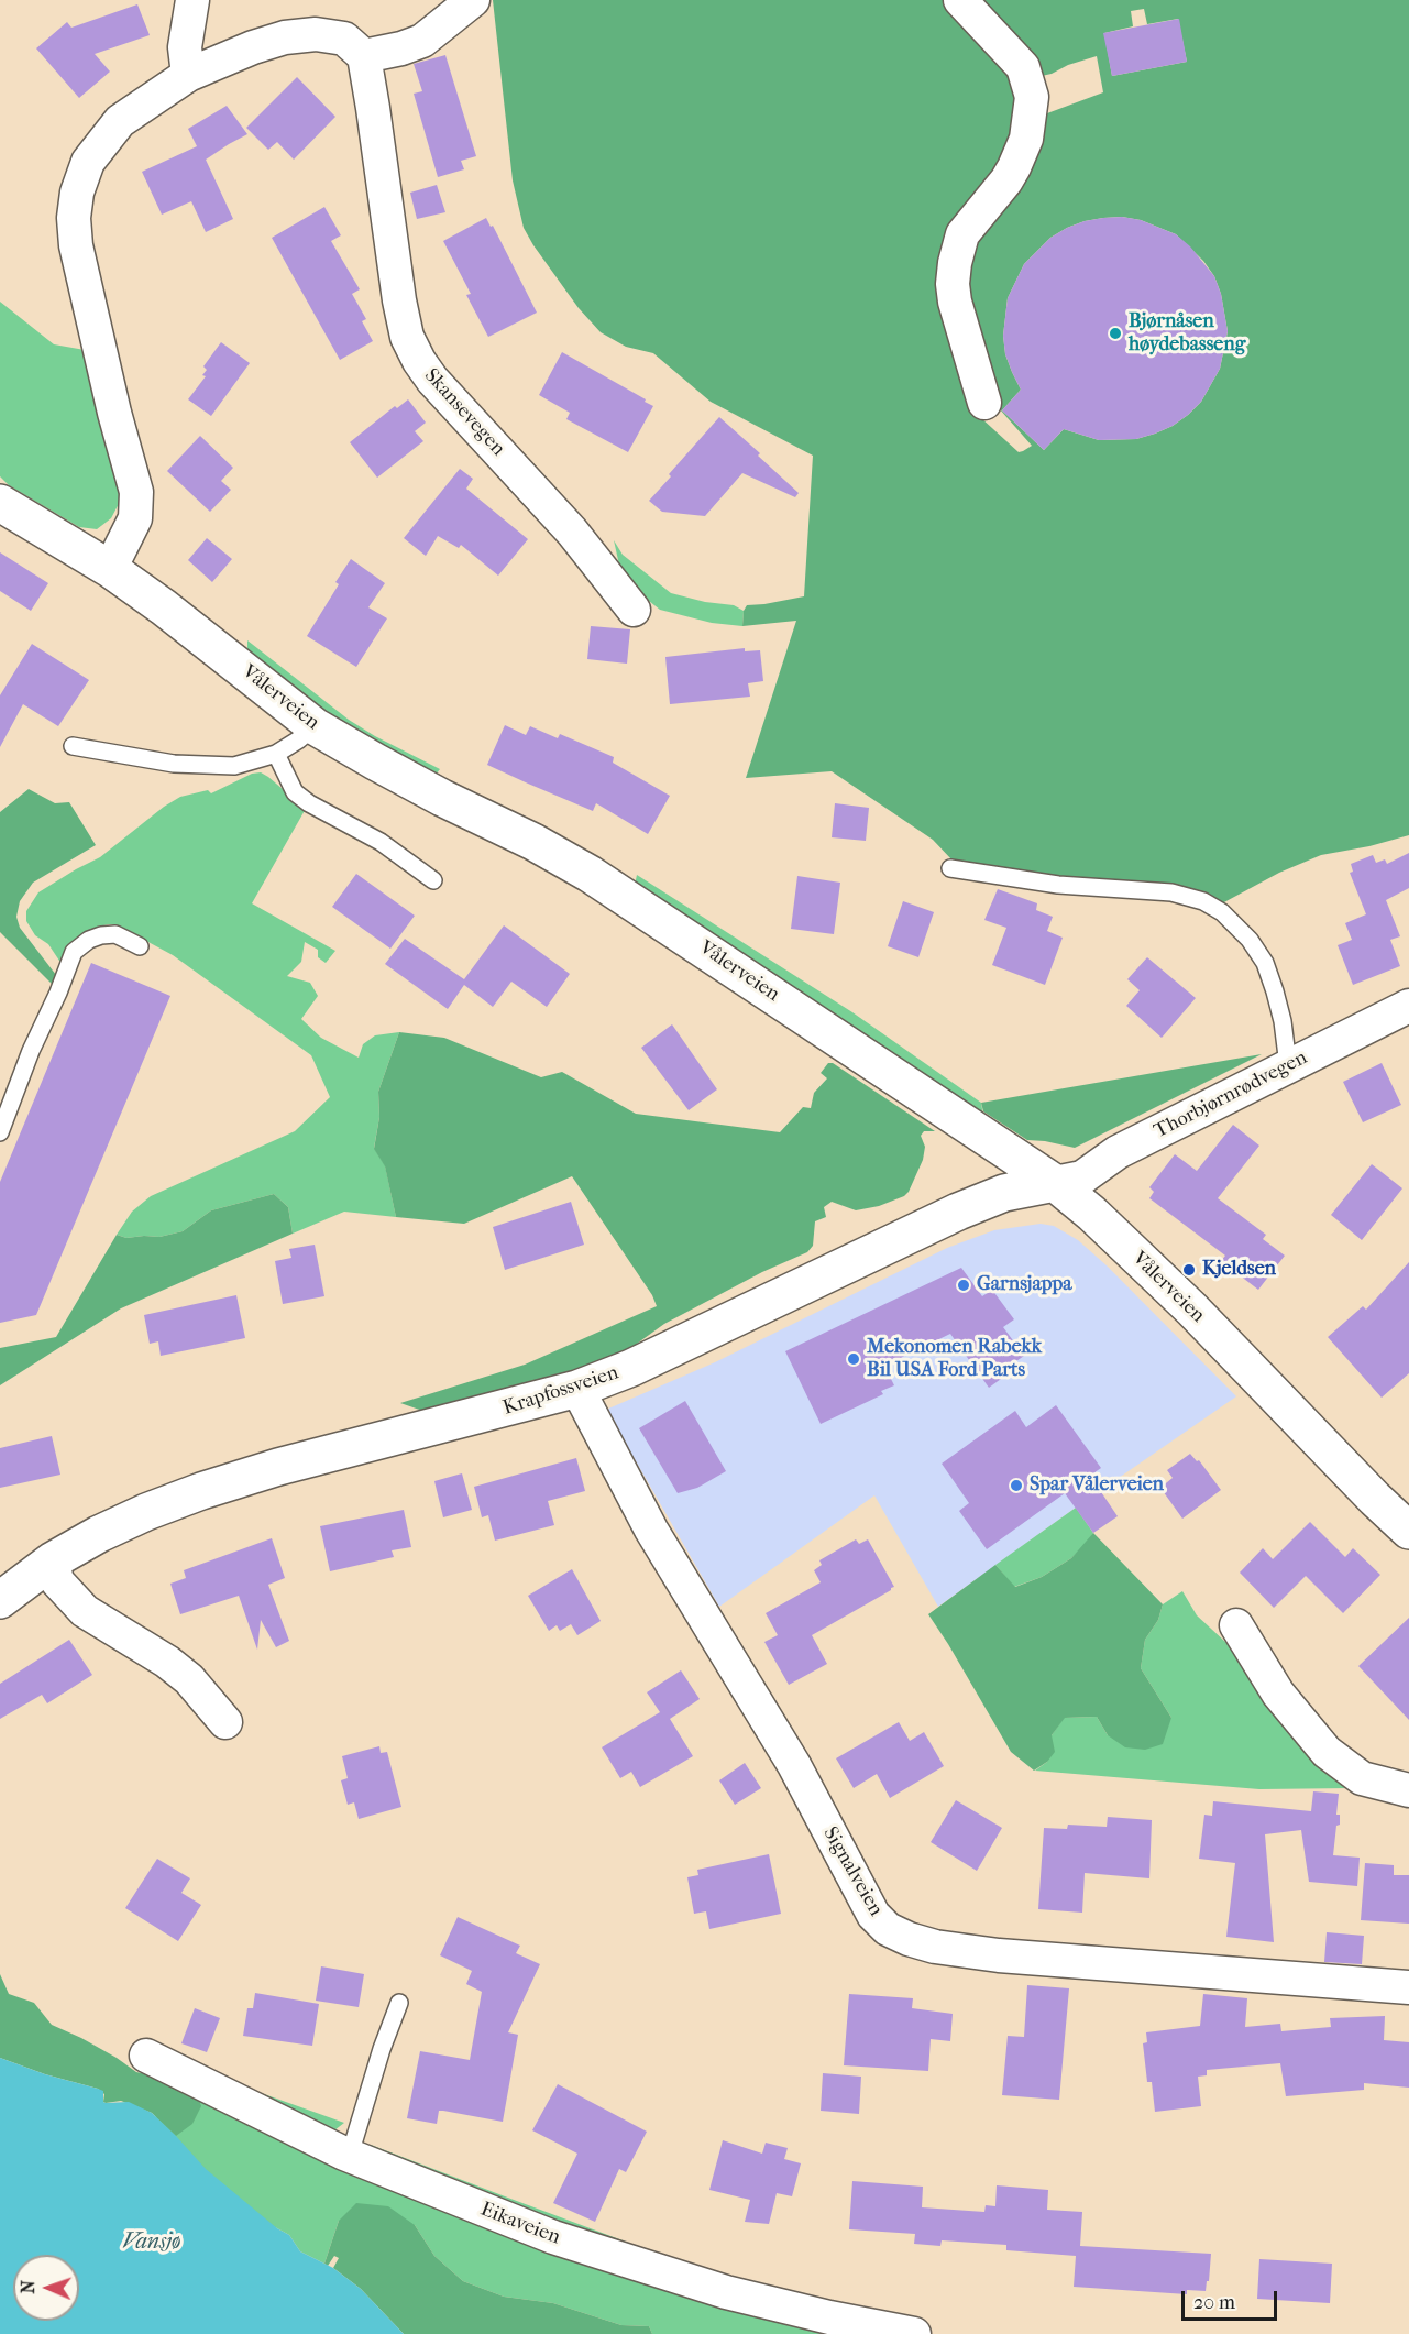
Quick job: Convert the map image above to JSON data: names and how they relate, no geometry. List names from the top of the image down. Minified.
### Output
{"streets":{"street":["Skansevegen","Vålerveien","Thorbjørnrødvegen","Krapfossveien","Signalveien","Eikaveien"]},"crossings":[["Vålerveien","Thorbjørnrødvegen"],["Vålerveien","Krapfossveien"],["Thorbjørnrødvegen","Krapfossveien"],["Krapfossveien","Signalveien"]],"water":["Vansjø"],"places":["Bjørnåsen høydebasseng","Kjeldsen","Garnsjappa","Mekonomen Rabekk Bil USA Ford Parts","Spar Vålerveien"],"scale_bar":"20 m","north":"left"}
